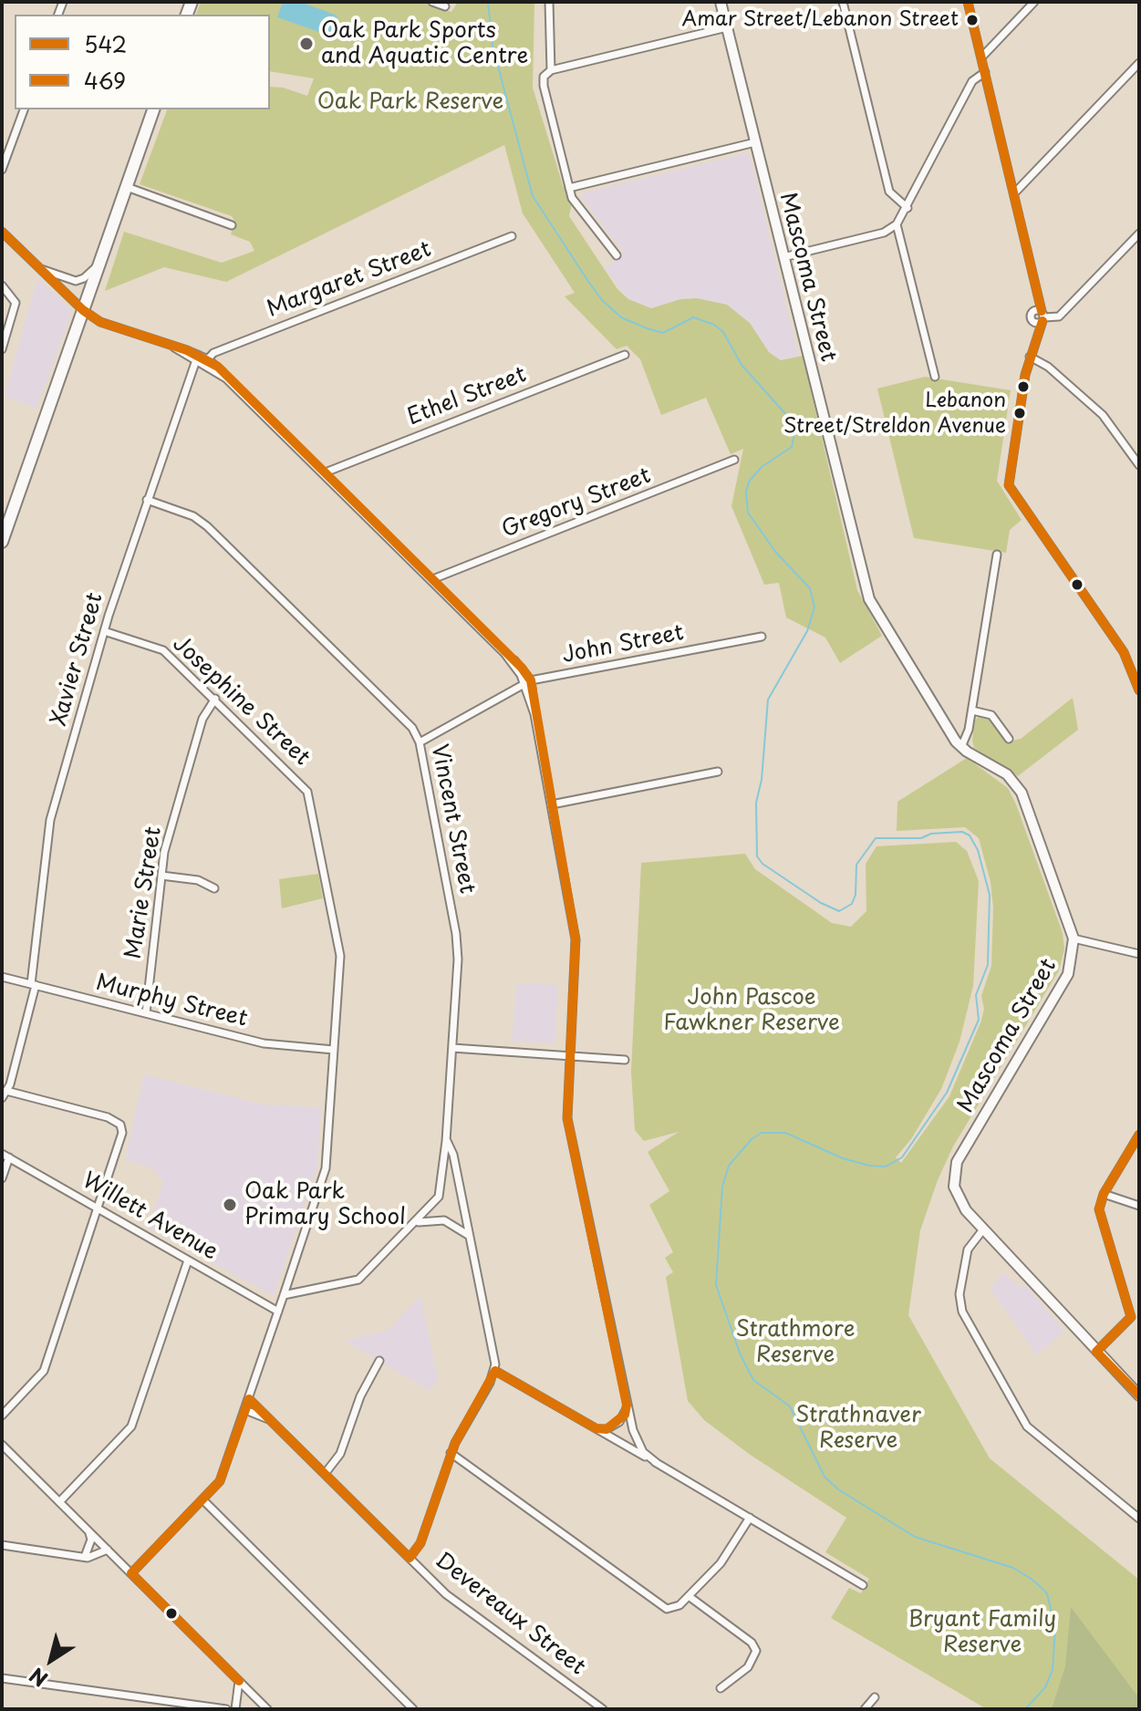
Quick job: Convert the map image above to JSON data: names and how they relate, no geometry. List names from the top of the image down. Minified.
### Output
{"streets":{"main road":["Mascoma Street"],"street":["Margaret Street","Ethel Street","Gregory Street","John Street","Xavier Street","Josephine Street","Vincent Street","Marie Street","Murphy Street","Willett Avenue","Devereaux Street"]},"crossings":[["Xavier Street","Josephine Street"],["Xavier Street","Vincent Street"],["Xavier Street","Murphy Street"],["Josephine Street","Vincent Street"],["Josephine Street","Marie Street"],["Josephine Street","Murphy Street"],["Josephine Street","Willett Avenue"],["Josephine Street","Devereaux Street"],["Marie Street","Murphy Street"]],"parks":["Oak Park Reserve","John Pascoe Fawkner Reserve","Strathmore Reserve","Strathnaver Reserve","Bryant Family Reserve"],"places":["Amar Street/Lebanon Street","Oak Park Sports and Aquatic Centre","Lebanon Street/Streldon Avenue","Oak Park Primary School"],"lines":["transit line 469","transit line 542"],"legend":["542","469"],"north":"bottom left"}
